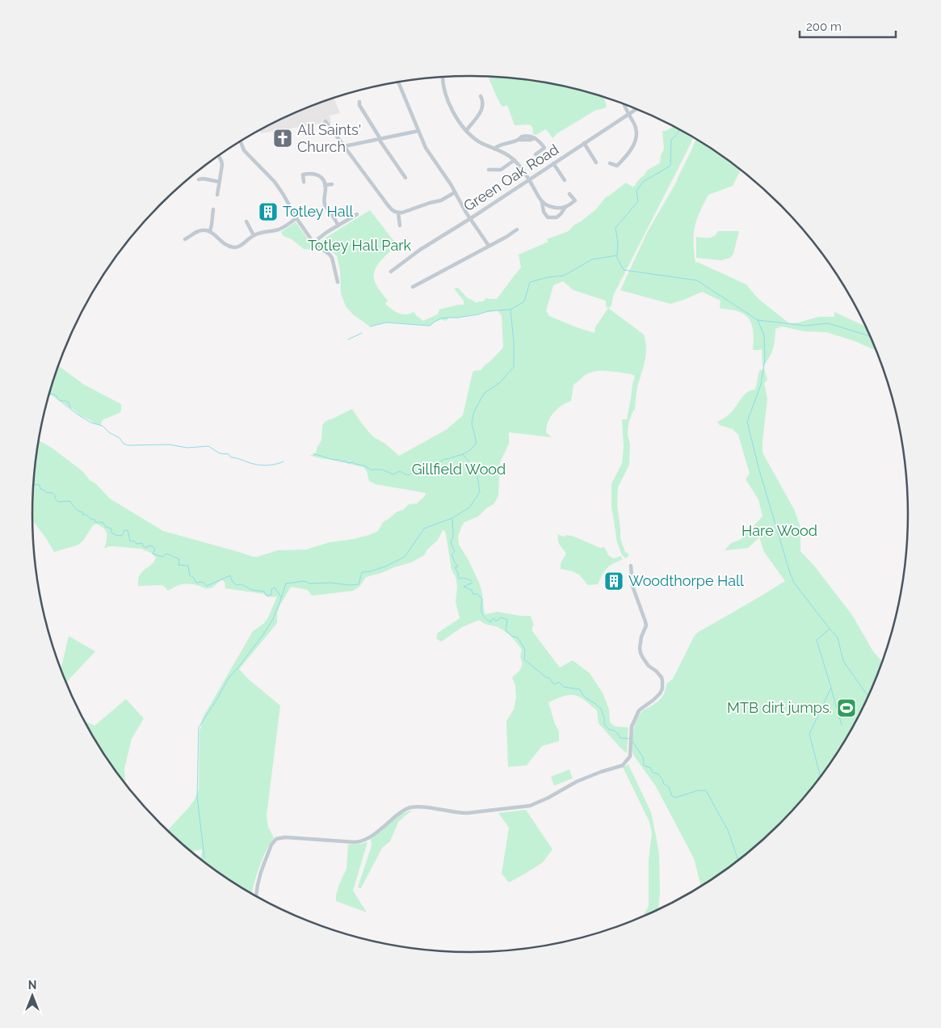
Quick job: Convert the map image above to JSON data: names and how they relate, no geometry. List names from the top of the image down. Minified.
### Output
{"streets":{"street":["Green Oak Road"]},"parks":["Totley Hall Park","Gillfield Wood","Hare Wood"],"places":{"church":["All Saints' Church"],"building":["Totley Hall","Woodthorpe Hall"],"sports":["MTB dirt jumps."]},"scale_bar":"200 m","north":"top"}
